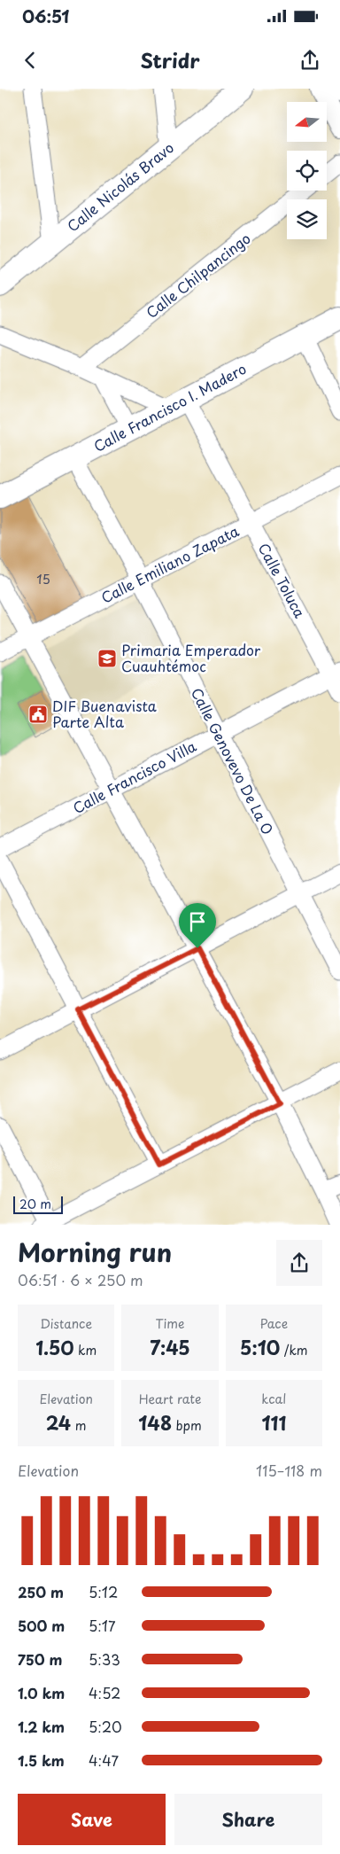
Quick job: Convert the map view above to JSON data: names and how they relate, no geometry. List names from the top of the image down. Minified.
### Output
{"streets":{"main road":["Calle Nicolás Bravo","Calle Francisco I. Madero"],"street":["Calle Chilpancingo","Calle Emiliano Zapata","Calle Toluca","Calle Genovevo De La O","Calle Francisco Villa"]},"crossings":[["Calle Francisco I. Madero","Calle Toluca"],["Calle Francisco I. Madero","Calle Genovevo De La O"],["Calle Emiliano Zapata","Calle Toluca"],["Calle Emiliano Zapata","Calle Genovevo De La O"],["Calle Toluca","Calle Francisco Villa"],["Calle Genovevo De La O","Calle Francisco Villa"]],"places":{"school or university":["Primaria Emperador Cuauhtémoc"],"public building":["DIF Buenavista Parte Alta"]},"house_numbers":["15"],"scale_bar":"20 m","north":"left","page":{"status":"06:51","header":"Stridr","scale":"20 m","heading":["Morning run","06:51 · 6 × 250 m"],"stats":[["Distance","1.50 km"],["Time","7:45"],["Pace","5:10 /km"],["Elevation","24 m"],["Heart rate","148 bpm"],["kcal","111"]],"chart":["Elevation","115–118 m"],"list":[{"name":"250 m","note":"5:12"},{"name":"500 m","note":"5:17"},{"name":"750 m","note":"5:33"},{"name":"1.0 km","note":"4:52"},{"name":"1.2 km","note":"5:20"},{"name":"1.5 km","note":"4:47"}],"buttons":["Save","Share"]}}
